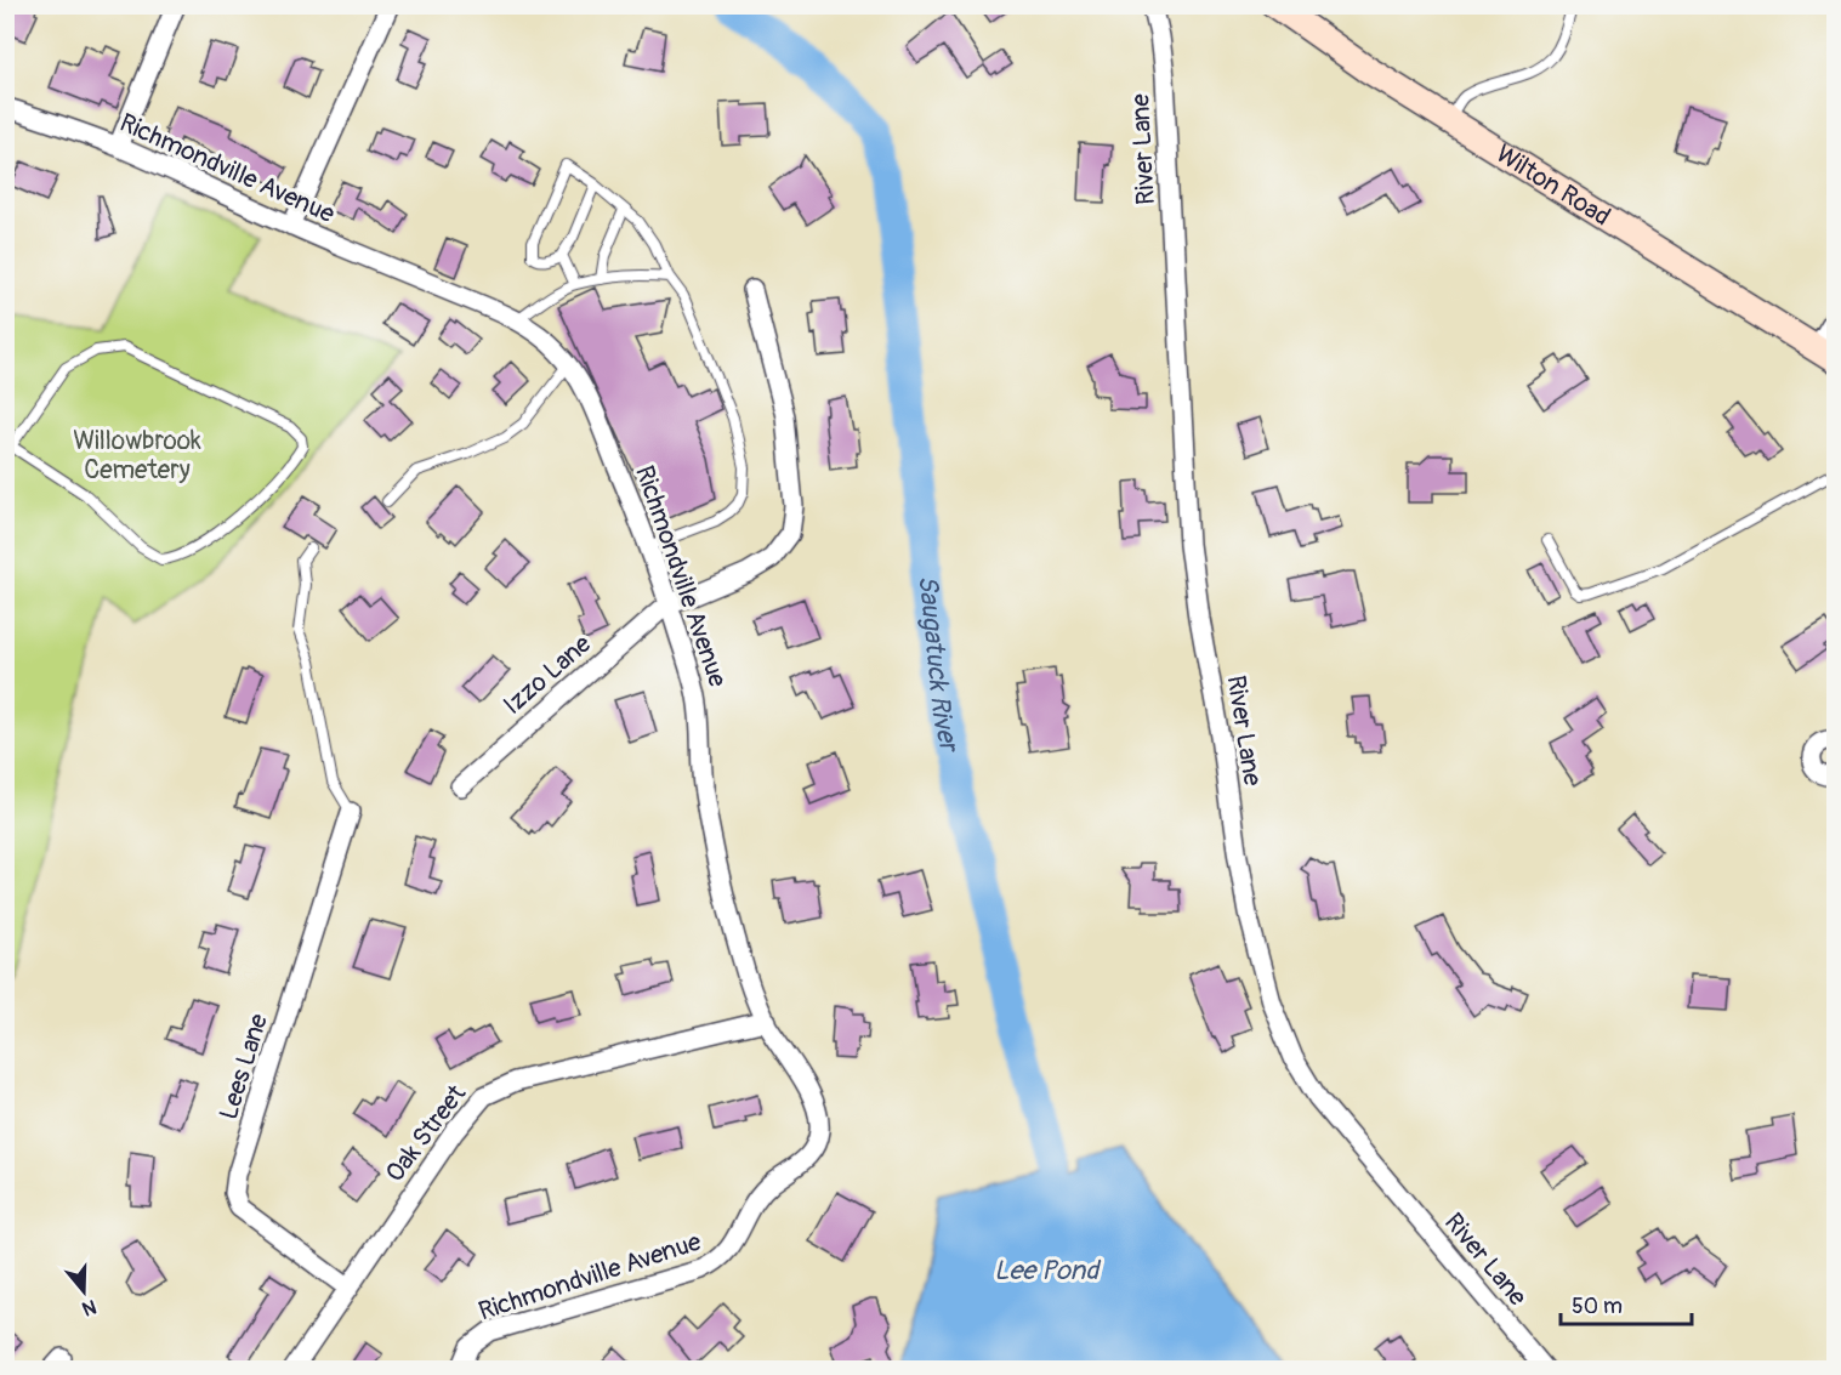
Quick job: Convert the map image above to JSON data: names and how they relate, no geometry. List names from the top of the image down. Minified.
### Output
{"streets":{"main road":["Wilton Road"],"street":["River Lane","Richmondville Avenue","Izzo Lane","Lees Lane","Oak Street"]},"crossings":[["Richmondville Avenue","Izzo Lane"],["Richmondville Avenue","Oak Street"],["Lees Lane","Oak Street"]],"water":["Saugatuck River","Lee Pond"],"parks":["Willowbrook Cemetery"],"scale_bar":"50 m","north":"bottom"}
